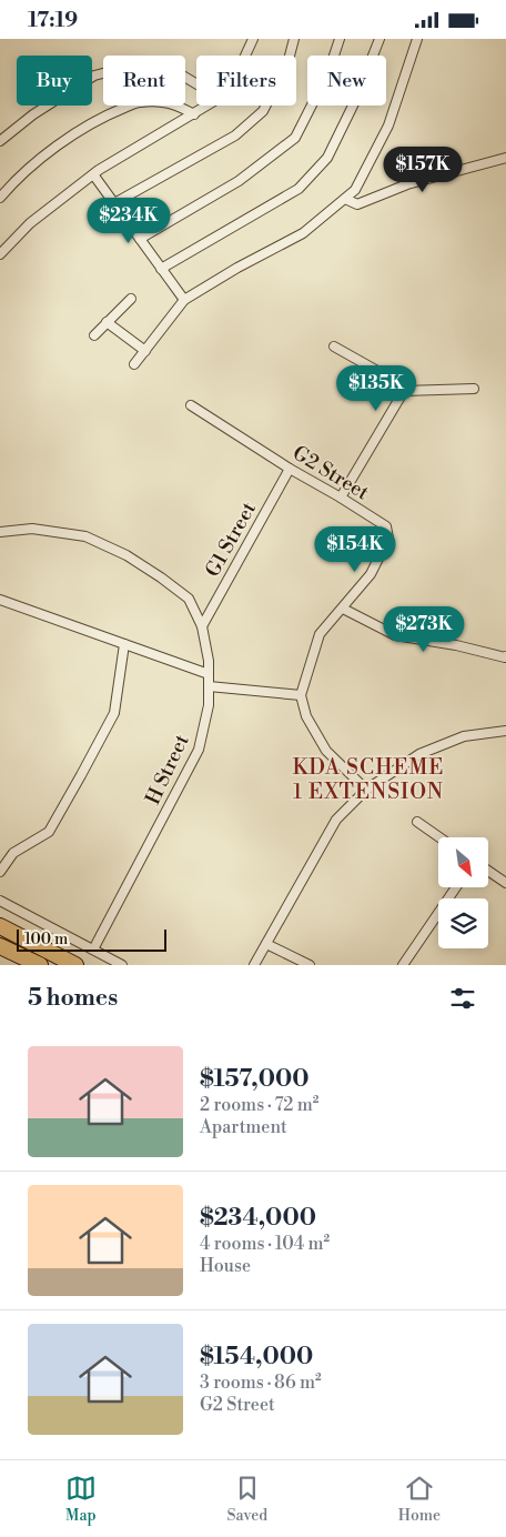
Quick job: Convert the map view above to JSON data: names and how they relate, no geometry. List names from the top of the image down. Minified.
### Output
{"streets":{"street":["G2 Street","G1 Street","H Street"]},"crossings":[["G2 Street","G1 Street"],["G1 Street","H Street"]],"districts":["KDA SCHEME 1 EXTENSION"],"scale_bar":"100 m","north":"bottom right","page":{"status":"17:19","chip":["Buy","Rent","Filters","New"],"price":["$157K","$234K","$135K","$154K","$273K"],"scale":"100 m","heading":"5 homes","list":[{"name":"$157,000","note":"2 rooms · 72 m² · Apartment"},{"name":"$234,000","note":"4 rooms · 104 m² · House"},{"name":"$154,000","note":"3 rooms · 86 m² · G2 Street"}],"tabs":["Map","Saved","Home"]}}
